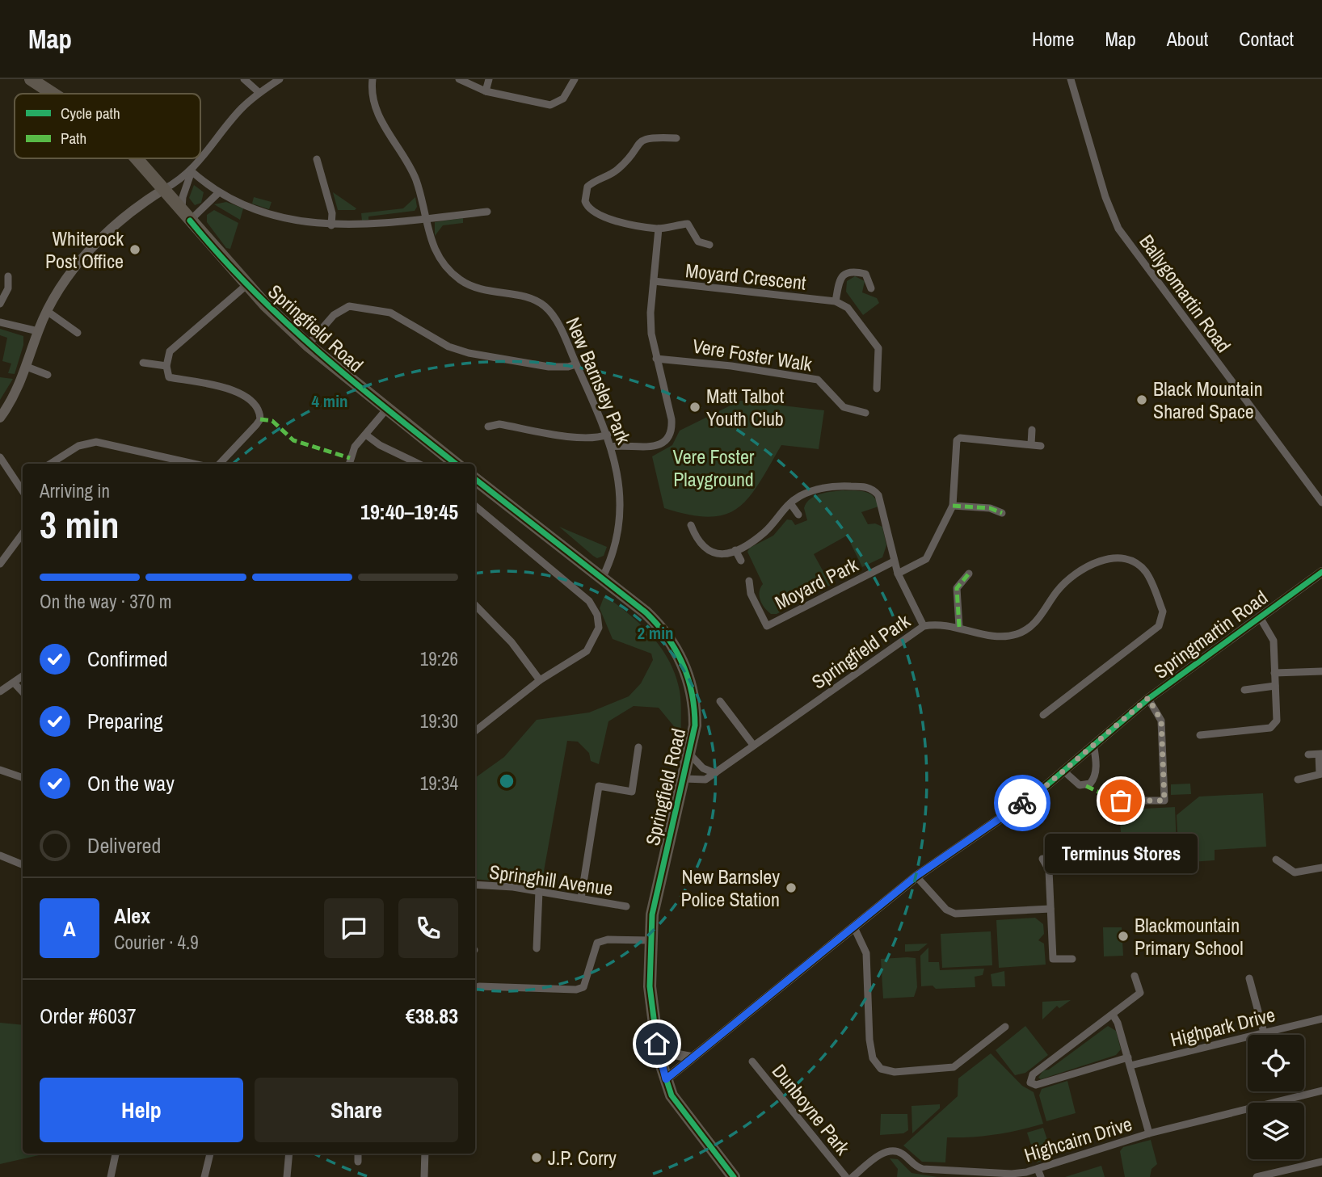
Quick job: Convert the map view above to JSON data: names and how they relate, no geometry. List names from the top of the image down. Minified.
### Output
{"streets":{"highway":["Springfield Road"],"street":["Moyard Crescent","Ballygomartin Road","Vere Foster Walk","New Barnsley Park","Moyard Park","Springmartin Road","Springfield Park","Springhill Avenue","Highpark Drive","Dunboyne Park","Highcairn Drive"]},"crossings":[["Springfield Road","New Barnsley Park"],["Springfield Road","Springmartin Road"],["Springfield Road","Springfield Park"]],"parks":["Vere Foster Playground"],"places":["Whiterock Post Office","Black Mountain Shared Space","Matt Talbot Youth Club","Terminus Stores","New Barnsley Police Station","Blackmountain Primary School","J.P. Corry"],"legend":["Cycle path","Path"],"page":{"header":"Map","nav":["Home","Map","About","Contact"],"heading":["3 min","Arriving in","19:40–19:45"],"panel":["Alex","Courier · 4.9","Order #6037","€38.83"],"bar":"On the way · 370 m","list":[["Confirmed","19:26"],["Preparing","19:30"],["On the way","19:34"],"Delivered"],"bubble":"Terminus Stores","round":"A","buttons":["Help","Share"]},"rings":["4 min","2 min"]}
